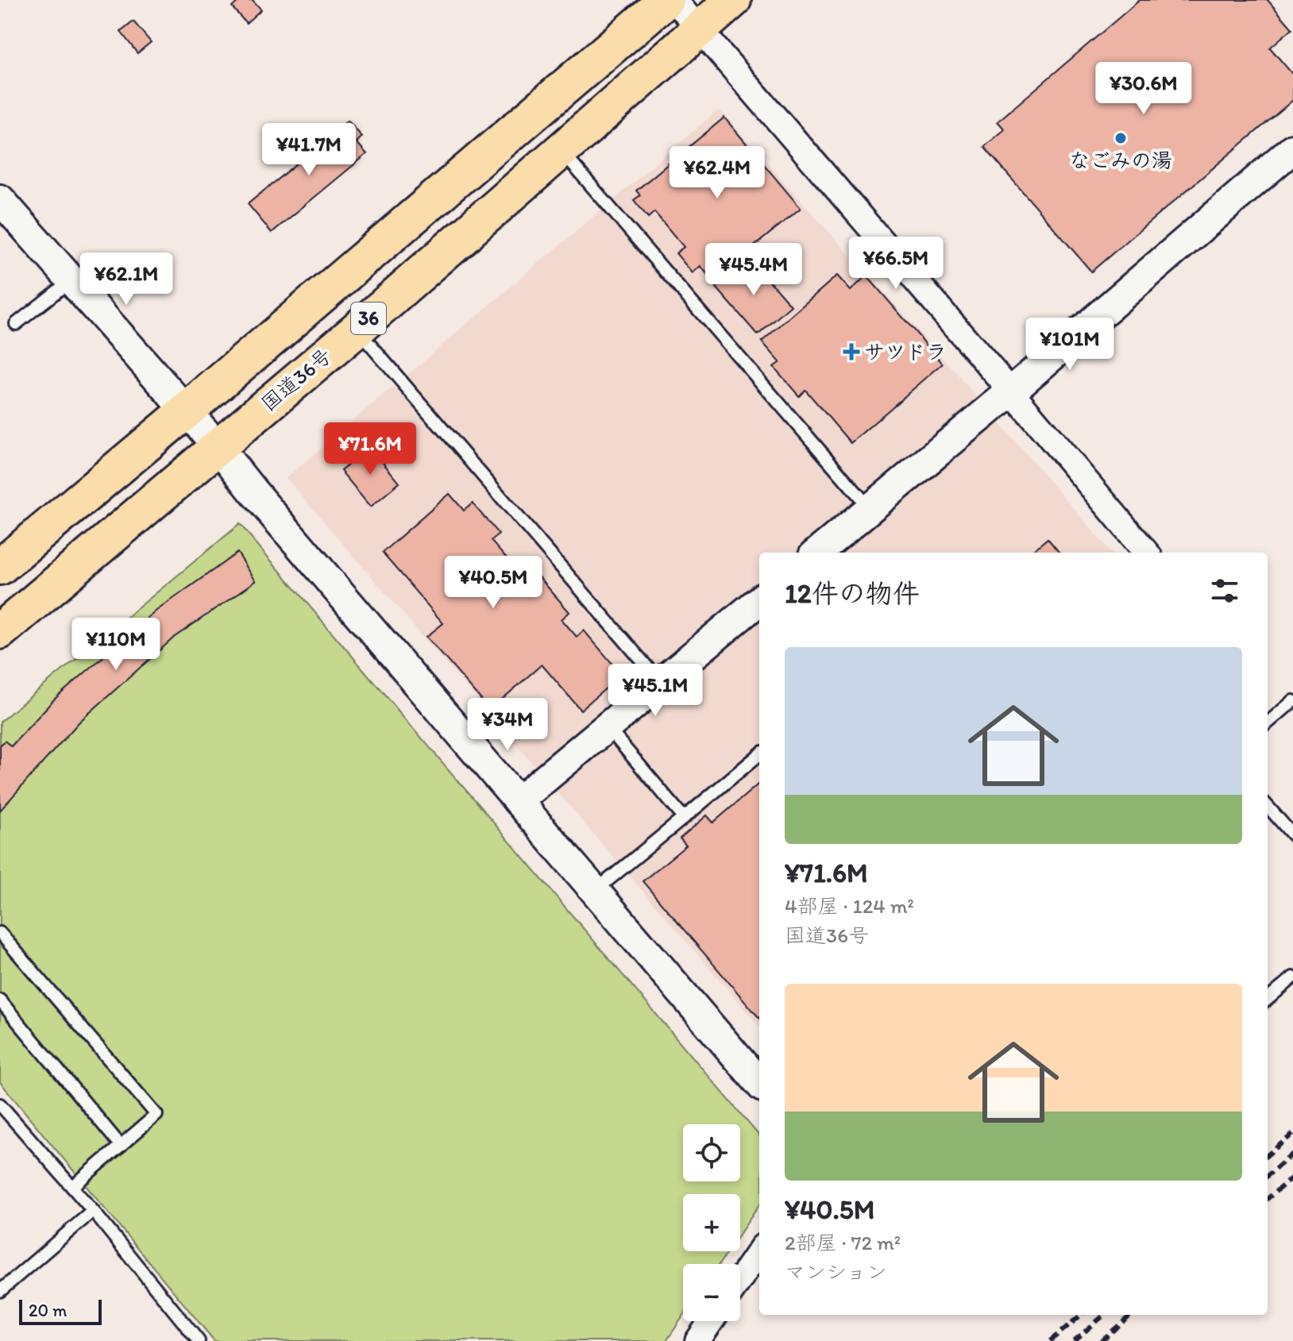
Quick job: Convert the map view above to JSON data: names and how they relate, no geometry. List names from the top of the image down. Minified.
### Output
{"streets":{"highway":["36","国道36号"]},"places":{"other":["なごみの湯"],"health":["サツドラ"]},"scale_bar":"20 m","page":{"price":["¥30.6M","¥41.7M","¥62.4M","¥66.5M","¥45.4M","¥62.1M","¥101M","¥71.6M","¥40.5M","¥110M","¥45.1M","¥34M"],"heading":"12件の物件","list":[{"name":"¥71.6M","note":"4部屋 · 124 m² · 国道36号"},{"name":"¥40.5M","note":"2部屋 · 72 m² · マンション"}],"map_buttons":["+","−"],"scale":"20 m"}}
